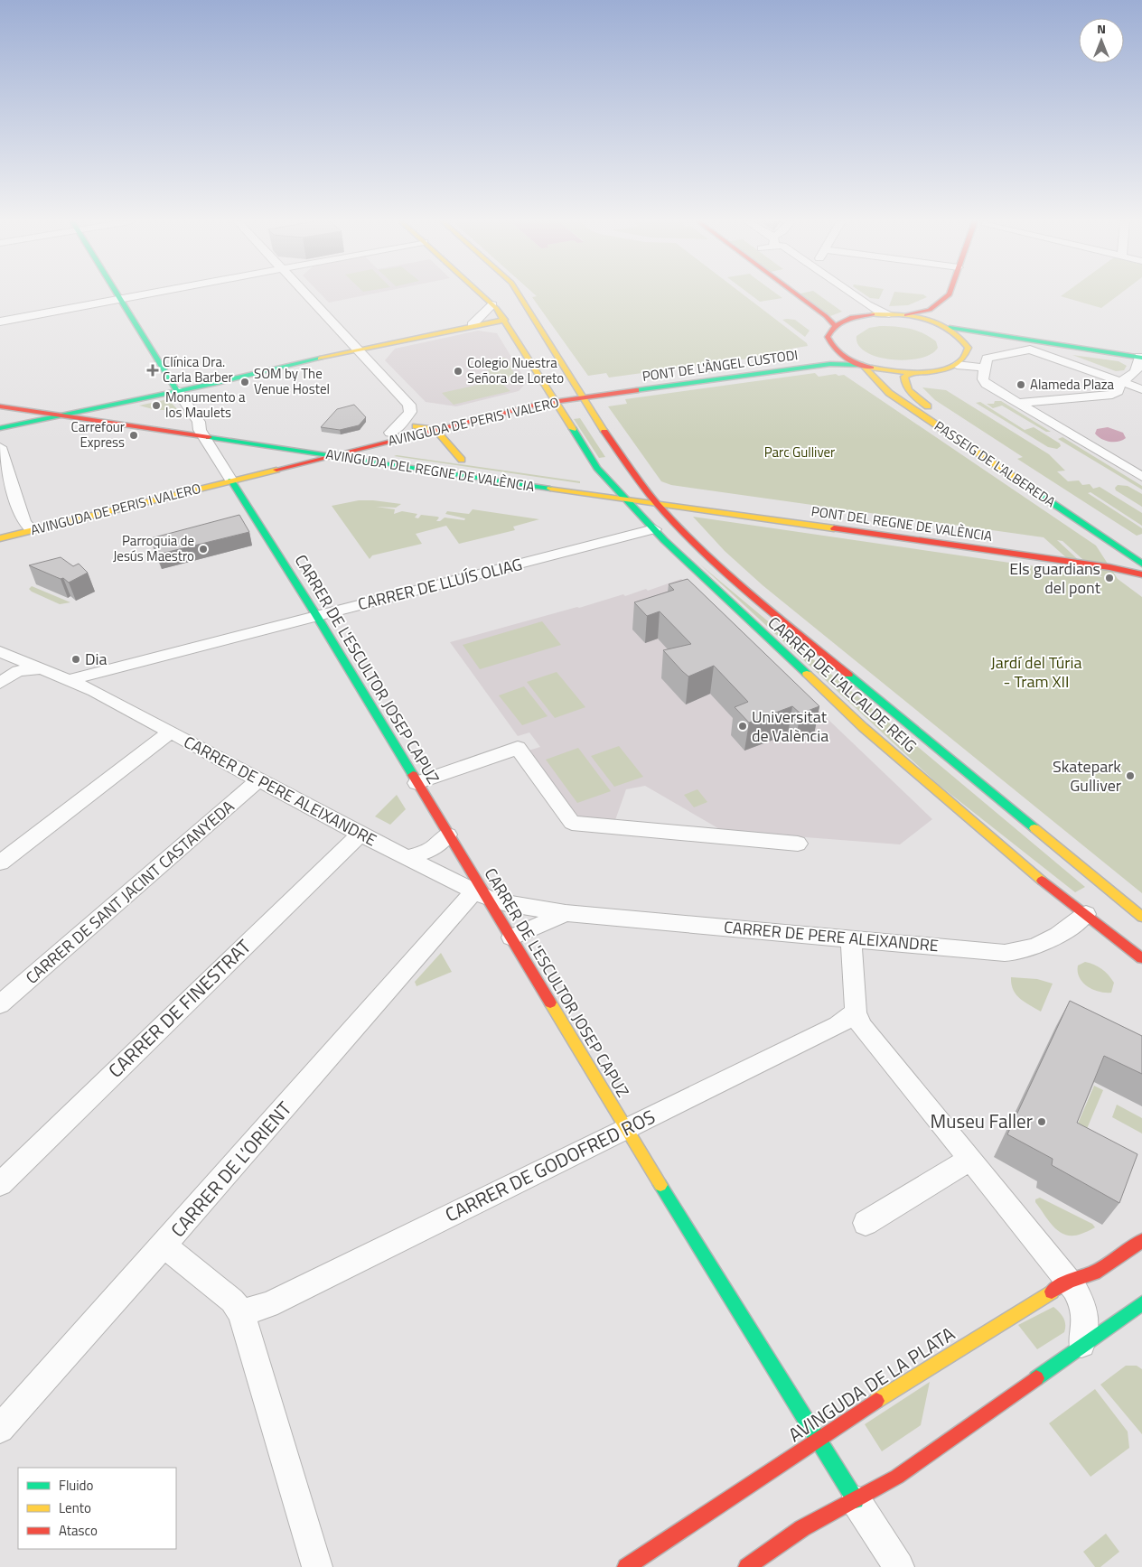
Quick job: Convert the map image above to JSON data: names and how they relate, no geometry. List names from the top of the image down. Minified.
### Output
{"streets":{"main road":["PONT DE L'ÀNGEL CUSTODI","AVINGUDA DE PERIS I VALERO","PASSEIG DE L'ALBEREDA","AVINGUDA DEL REGNE DE VALÈNCIA","PONT DEL REGNE DE VALÈNCIA","CARRER DE L'ESCULTOR JOSEP CAPUZ","CARRER DE L'ALCALDE REIG","AVINGUDA DE LA PLATA"],"street":["CARRER DE LLUÍS OLIAG","CARRER DE PERE ALEIXANDRE","CARRER DE SANT JACINT CASTANYEDA","CARRER DE FINESTRAT","CARRER DE GODOFRED ROS","CARRER DE L’ORIENT"]},"crossings":[["PONT DE L'ÀNGEL CUSTODI","AVINGUDA DE PERIS I VALERO"],["PONT DE L'ÀNGEL CUSTODI","PASSEIG DE L'ALBEREDA"],["PONT DE L'ÀNGEL CUSTODI","CARRER DE L'ALCALDE REIG"],["AVINGUDA DE PERIS I VALERO","AVINGUDA DEL REGNE DE VALÈNCIA"],["AVINGUDA DE PERIS I VALERO","CARRER DE L'ESCULTOR JOSEP CAPUZ"],["AVINGUDA DE PERIS I VALERO","CARRER DE L'ALCALDE REIG"],["AVINGUDA DEL REGNE DE VALÈNCIA","CARRER DE L'ALCALDE REIG"],["PONT DEL REGNE DE VALÈNCIA","CARRER DE L'ALCALDE REIG"],["CARRER DE LLUÍS OLIAG","CARRER DE L'ESCULTOR JOSEP CAPUZ"],["CARRER DE LLUÍS OLIAG","CARRER DE L'ALCALDE REIG"],["CARRER DE LLUÍS OLIAG","CARRER DE PERE ALEIXANDRE"],["CARRER DE L'ESCULTOR JOSEP CAPUZ","CARRER DE PERE ALEIXANDRE"],["CARRER DE L'ESCULTOR JOSEP CAPUZ","CARRER DE GODOFRED ROS"],["CARRER DE L'ESCULTOR JOSEP CAPUZ","CARRER DE L’ORIENT"],["CARRER DE L'ESCULTOR JOSEP CAPUZ","AVINGUDA DE LA PLATA"],["CARRER DE L'ALCALDE REIG","CARRER DE PERE ALEIXANDRE"],["CARRER DE PERE ALEIXANDRE","CARRER DE SANT JACINT CASTANYEDA"],["CARRER DE PERE ALEIXANDRE","CARRER DE FINESTRAT"],["CARRER DE PERE ALEIXANDRE","CARRER DE L’ORIENT"]],"parks":["Parc Gulliver","Jardí del Túria - Tram XII"],"places":{"health":["Clínica Dra. Carla Barber"],"other":["Colegio Nuestra Señora de Loreto","SOM by The Venue Hostel","Alameda Plaza","Monumento a los Maulets","Carrefour Express","Parroquia de Jesús Maestro","Els guardians del pont","Dia","Universitat de València","Skatepark Gulliver","Museu Faller"]},"legend":["Fluido","Lento","Atasco"],"north":"top"}
